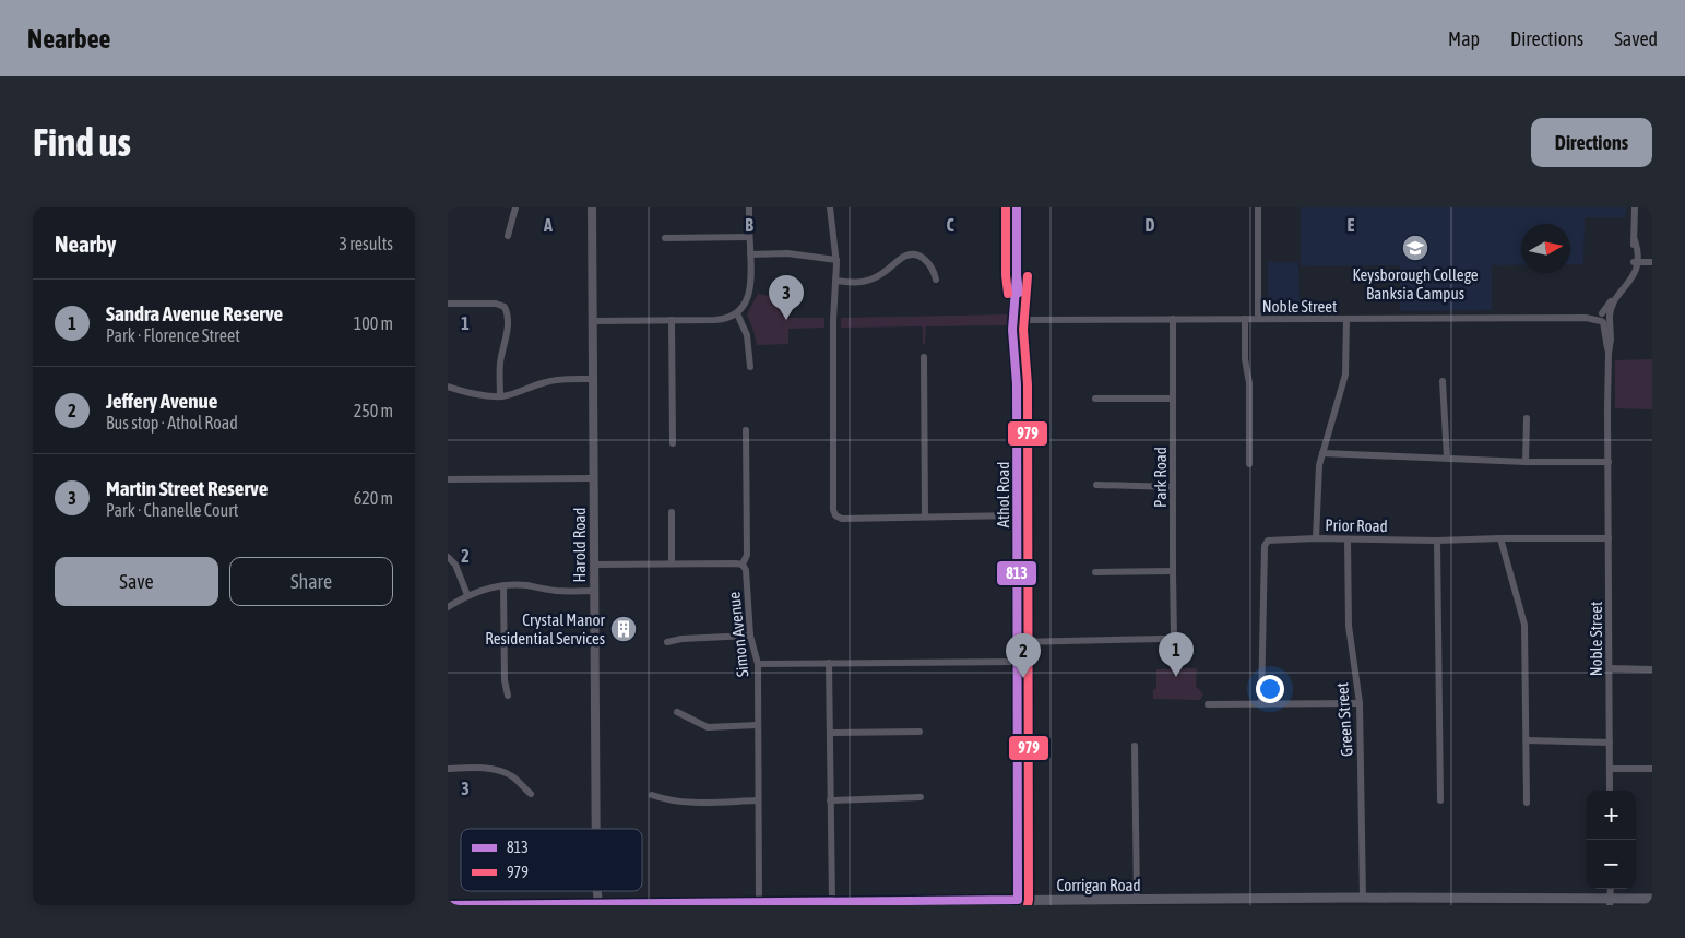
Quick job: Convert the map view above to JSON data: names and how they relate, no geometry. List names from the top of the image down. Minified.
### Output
{"streets":{"main road":["Athol Road","Corrigan Road"],"street":["Noble Street","Park Road","Prior Road","Harold Road","Simon Avenue","Green Street"]},"crossings":[["Noble Street","Park Road"],["Noble Street","Athol Road"],["Noble Street","Prior Road"],["Park Road","Athol Road"],["Athol Road","Corrigan Road"],["Prior Road","Green Street"],["Simon Avenue","Corrigan Road"],["Green Street","Corrigan Road"]],"places":{"school or university":["Keysborough College Banksia Campus"],"building":["Crystal Manor Residential Services"]},"lines":["transit line 813","transit line 979"],"legend":["813","979"],"north":"right","page":{"header":"Nearbee","nav":["Map","Directions","Saved"],"buttons":["Directions",["Save","Share"]],"title":"Find us","heading":["Nearby","3 results"],"pins":["3","1","2"],"list":[{"mark":"1","name":"Sandra Avenue Reserve","note":"Park · Florence Street","value":"100 m"},{"mark":"2","name":"Jeffery Avenue","note":"Bus stop · Athol Road","value":"250 m"},{"mark":"3","name":"Martin Street Reserve","note":"Park · Chanelle Court","value":"620 m"}],"map_buttons":["+","−"]},"grid":{"columns":["A","B","C","D","E"],"rows":["1","2","3"]}}
